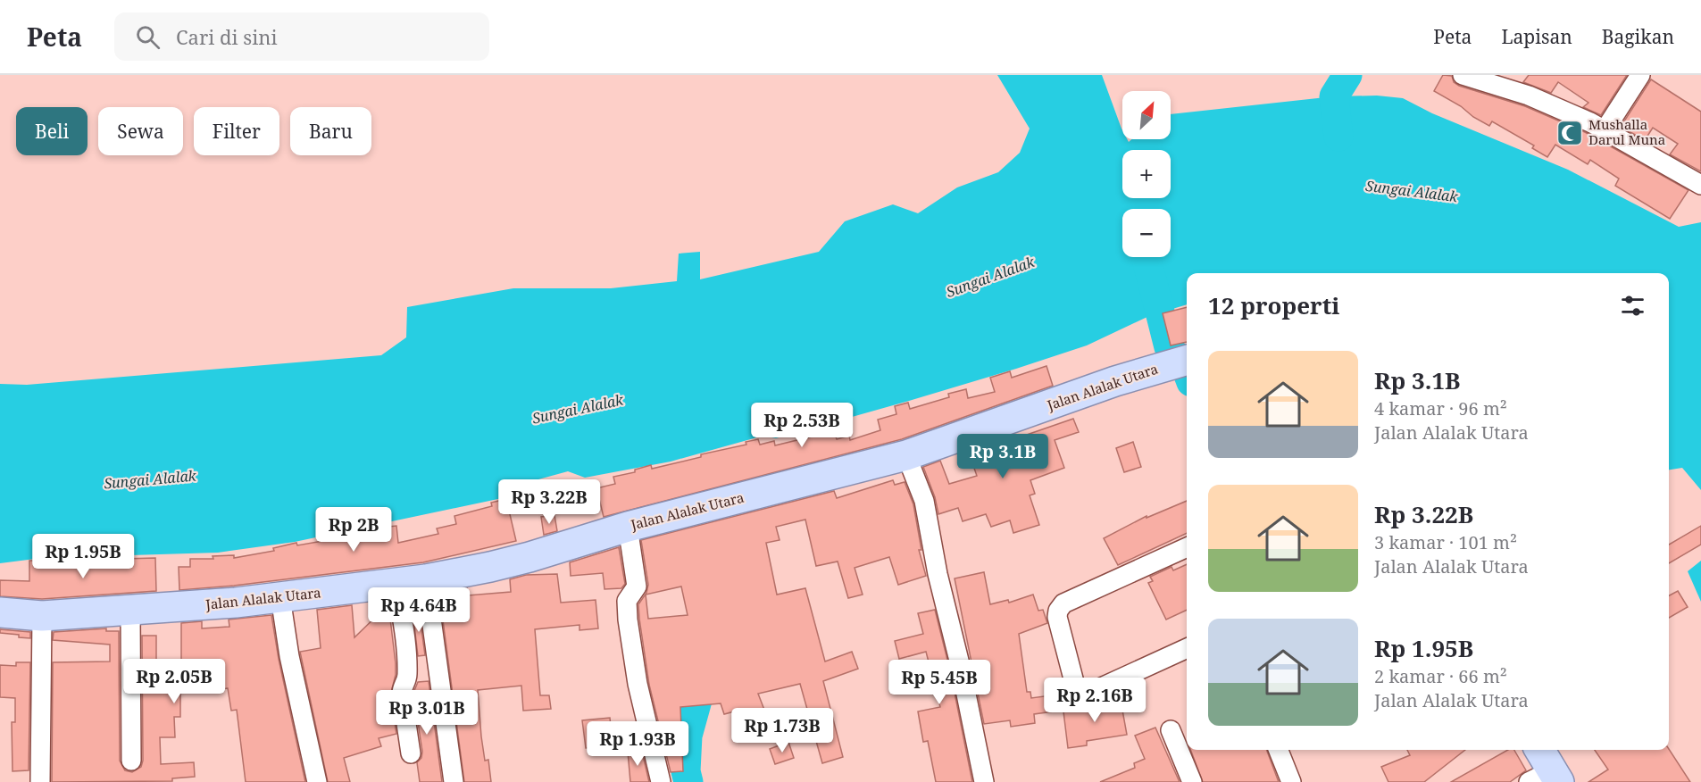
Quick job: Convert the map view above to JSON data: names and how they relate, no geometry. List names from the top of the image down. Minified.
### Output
{"streets":{"main road":["Jalan Alalak Utara"]},"water":["Sungai Alalak"],"places":{"mosque":["Mushalla Darul Muna"]},"north":"top right","page":{"header":"Peta","search":"Cari di sini","nav":["Peta","Lapisan","Bagikan"],"map_buttons":["+","−"],"chip":["Beli","Sewa","Filter","Baru"],"heading":"12 properti","list":[{"name":"Rp 3.1B","note":"4 kamar · 96 m² · Jalan Alalak Utara"},{"name":"Rp 3.22B","note":"3 kamar · 101 m² · Jalan Alalak Utara"},{"name":"Rp 1.95B","note":"2 kamar · 66 m² · Jalan Alalak Utara"}],"price":["Rp 2.53B","Rp 3.1B","Rp 3.22B","Rp 2B","Rp 1.95B","Rp 4.64B","Rp 2.05B","Rp 5.45B","Rp 2.16B","Rp 3.01B","Rp 1.73B","Rp 1.93B"]}}
